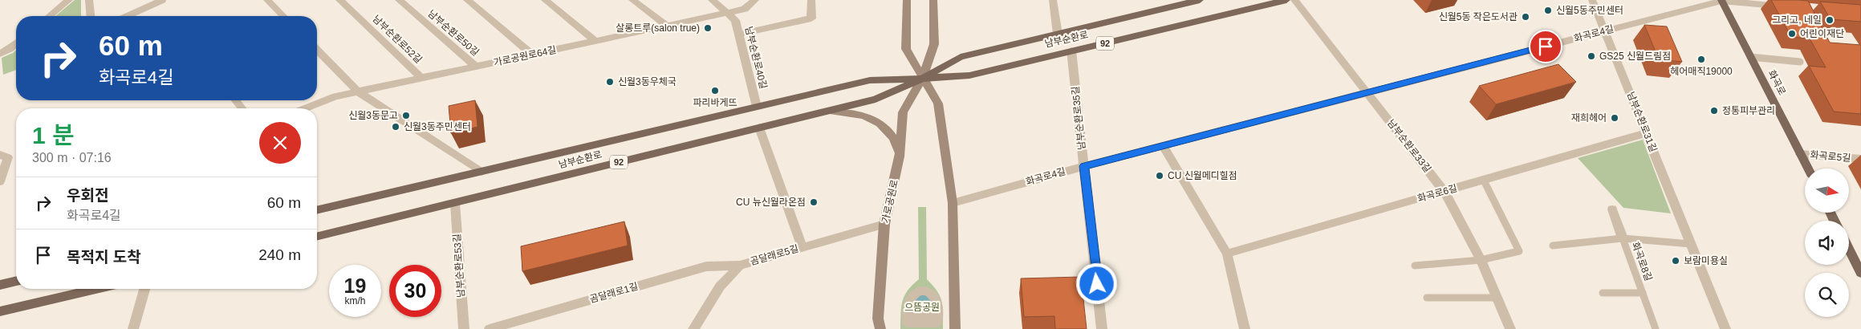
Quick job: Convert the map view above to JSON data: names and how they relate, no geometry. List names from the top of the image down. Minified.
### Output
{"streets":{"main road":["남부순환로","92","화곡로","가로공원로"],"street":["남부순환로50길","화곡로4길","남부순환로52길","가로공원로64길","남부순환로40길","남부순환로35길","남부순환로31길","남부순환로33길","화곡로5길","화곡로6길","곰달래로5길","남부순환로53길","곰달래로1길"],"lane":["화곡로8길"]},"crossings":[["남부순환로50길","가로공원로64길"],["화곡로4길","화곡로"],["화곡로4길","남부순환로35길"],["화곡로4길","남부순환로31길"],["화곡로4길","남부순환로33길"],["남부순환로52길","가로공원로64길"],["남부순환로","남부순환로40길"],["남부순환로","남부순환로35길"],["남부순환로","가로공원로"],["남부순환로","남부순환로53길"],["가로공원로64길","남부순환로40길"],["화곡로","화곡로5길"],["남부순환로31길","화곡로6길"],["남부순환로33길","화곡로6길"],["가로공원로","곰달래로5길"],["곰달래로5길","곰달래로1길"]],"parks":["으뜸공원"],"places":["신월5동주민센터","신월5동 작은도서관","그리고, 네일","살롱트루(salon true)","어린이재단","GS25 신월드림점","헤어매직19000","신월3동우체국","파리바게뜨","정통피부관리","신월3동문고","재희헤어","신월3동주민센터","CU 신월메디힐점","CU 뉴신월라온점","보람미용실"],"north":"right","page":{"turn":["60 m","화곡로4길"],"heading":["1 분","300 m · 07:16"],"list":[{"name":"우회전","note":"화곡로4길","value":"60 m"},{"name":"목적지 도착","value":"240 m"}],"speed":"19 km/h","limit":"30"}}
